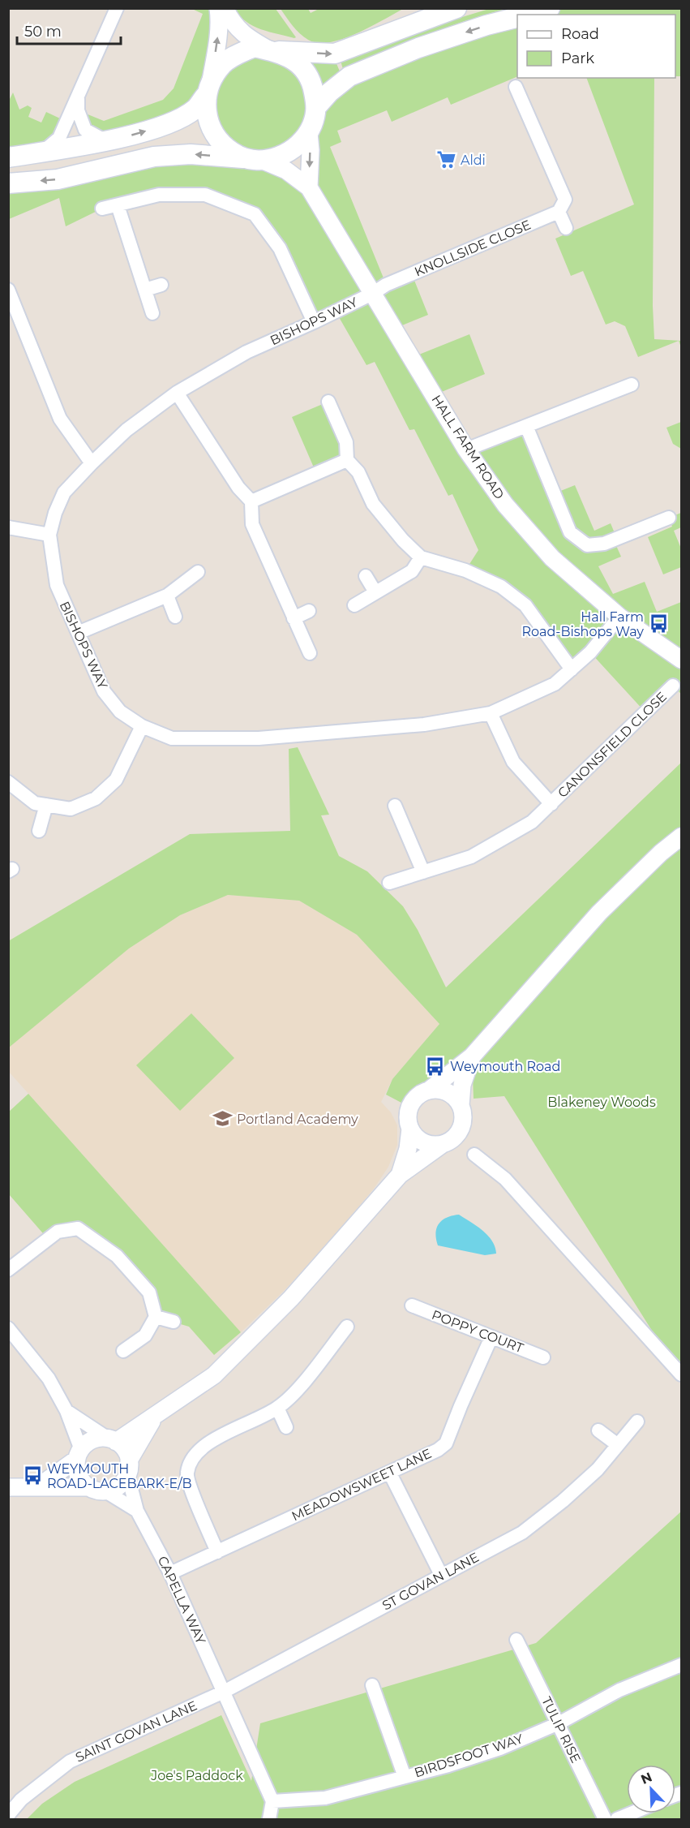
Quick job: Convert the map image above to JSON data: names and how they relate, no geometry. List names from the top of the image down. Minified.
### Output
{"streets":{"street":["KNOLLSIDE CLOSE","BISHOPS WAY","HALL FARM ROAD","CANONSFIELD CLOSE","POPPY COURT","MEADOWSWEET LANE","ST GOVAN LANE","CAPELLA WAY","TULIP RISE","SAINT GOVAN LANE","BIRDSFOOT WAY"]},"crossings":[["KNOLLSIDE CLOSE","BISHOPS WAY"],["KNOLLSIDE CLOSE","HALL FARM ROAD"],["BISHOPS WAY","HALL FARM ROAD"],["BISHOPS WAY","CANONSFIELD CLOSE"],["POPPY COURT","MEADOWSWEET LANE"],["MEADOWSWEET LANE","CAPELLA WAY"],["ST GOVAN LANE","CAPELLA WAY"],["ST GOVAN LANE","SAINT GOVAN LANE"],["CAPELLA WAY","SAINT GOVAN LANE"],["CAPELLA WAY","BIRDSFOOT WAY"],["TULIP RISE","BIRDSFOOT WAY"]],"parks":["Blakeney Woods","Joe's Paddock"],"places":{"supermarket":["Aldi"],"bus stop":["Hall Farm Road-Bishops Way","Weymouth Road","WEYMOUTH ROAD-LACEBARK-E/B"],"school or university":["Portland Academy"]},"legend":["Road","Park"],"scale_bar":"50 m","north":"top left"}
